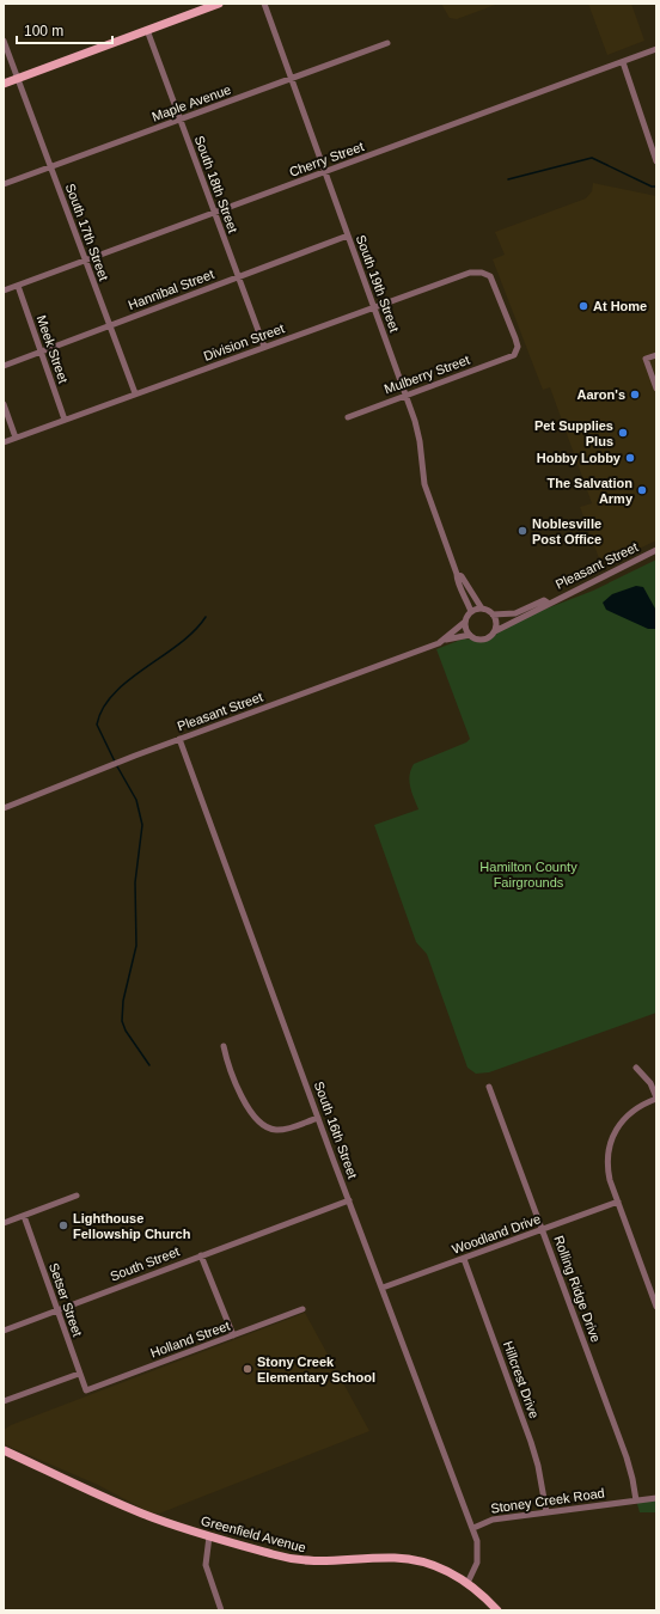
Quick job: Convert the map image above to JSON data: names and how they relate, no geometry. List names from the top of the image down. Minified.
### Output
{"streets":{"main road":["Greenfield Avenue"],"street":["Maple Avenue","Cherry Street","South 18th Street","South 17th Street","South 19th Street","Hannibal Street","Division Street","Meek Street","Mulberry Street","Pleasant Street","South 16th Street","Woodland Drive","South Street","Rolling Ridge Drive","Setser Street","Holland Street","Hillcrest Drive","Stoney Creek Road"]},"crossings":[["Maple Avenue","South 18th Street"],["Maple Avenue","South 17th Street"],["Maple Avenue","South 19th Street"],["Cherry Street","South 18th Street"],["Cherry Street","South 17th Street"],["Cherry Street","South 19th Street"],["Cherry Street","Meek Street"],["South 18th Street","Hannibal Street"],["South 18th Street","Division Street"],["South 17th Street","Hannibal Street"],["South 17th Street","Division Street"],["South 19th Street","Hannibal Street"],["South 19th Street","Division Street"],["South 19th Street","Mulberry Street"],["South 19th Street","Pleasant Street"],["Hannibal Street","Meek Street"],["Division Street","Meek Street"],["Division Street","Mulberry Street"],["Pleasant Street","South 16th Street"],["South 16th Street","Woodland Drive"],["South 16th Street","South Street"],["South 16th Street","Stoney Creek Road"],["Woodland Drive","Rolling Ridge Drive"],["Woodland Drive","Hillcrest Drive"],["South Street","Setser Street"],["Rolling Ridge Drive","Stoney Creek Road"],["Setser Street","Holland Street"],["Hillcrest Drive","Stoney Creek Road"]],"parks":["Hamilton County Fairgrounds"],"places":["At Home","Aaron's","Pet Supplies Plus","Hobby Lobby","The Salvation Army","Noblesville Post Office","Lighthouse Fellowship Church","Stony Creek Elementary School"],"scale_bar":"100 m"}
